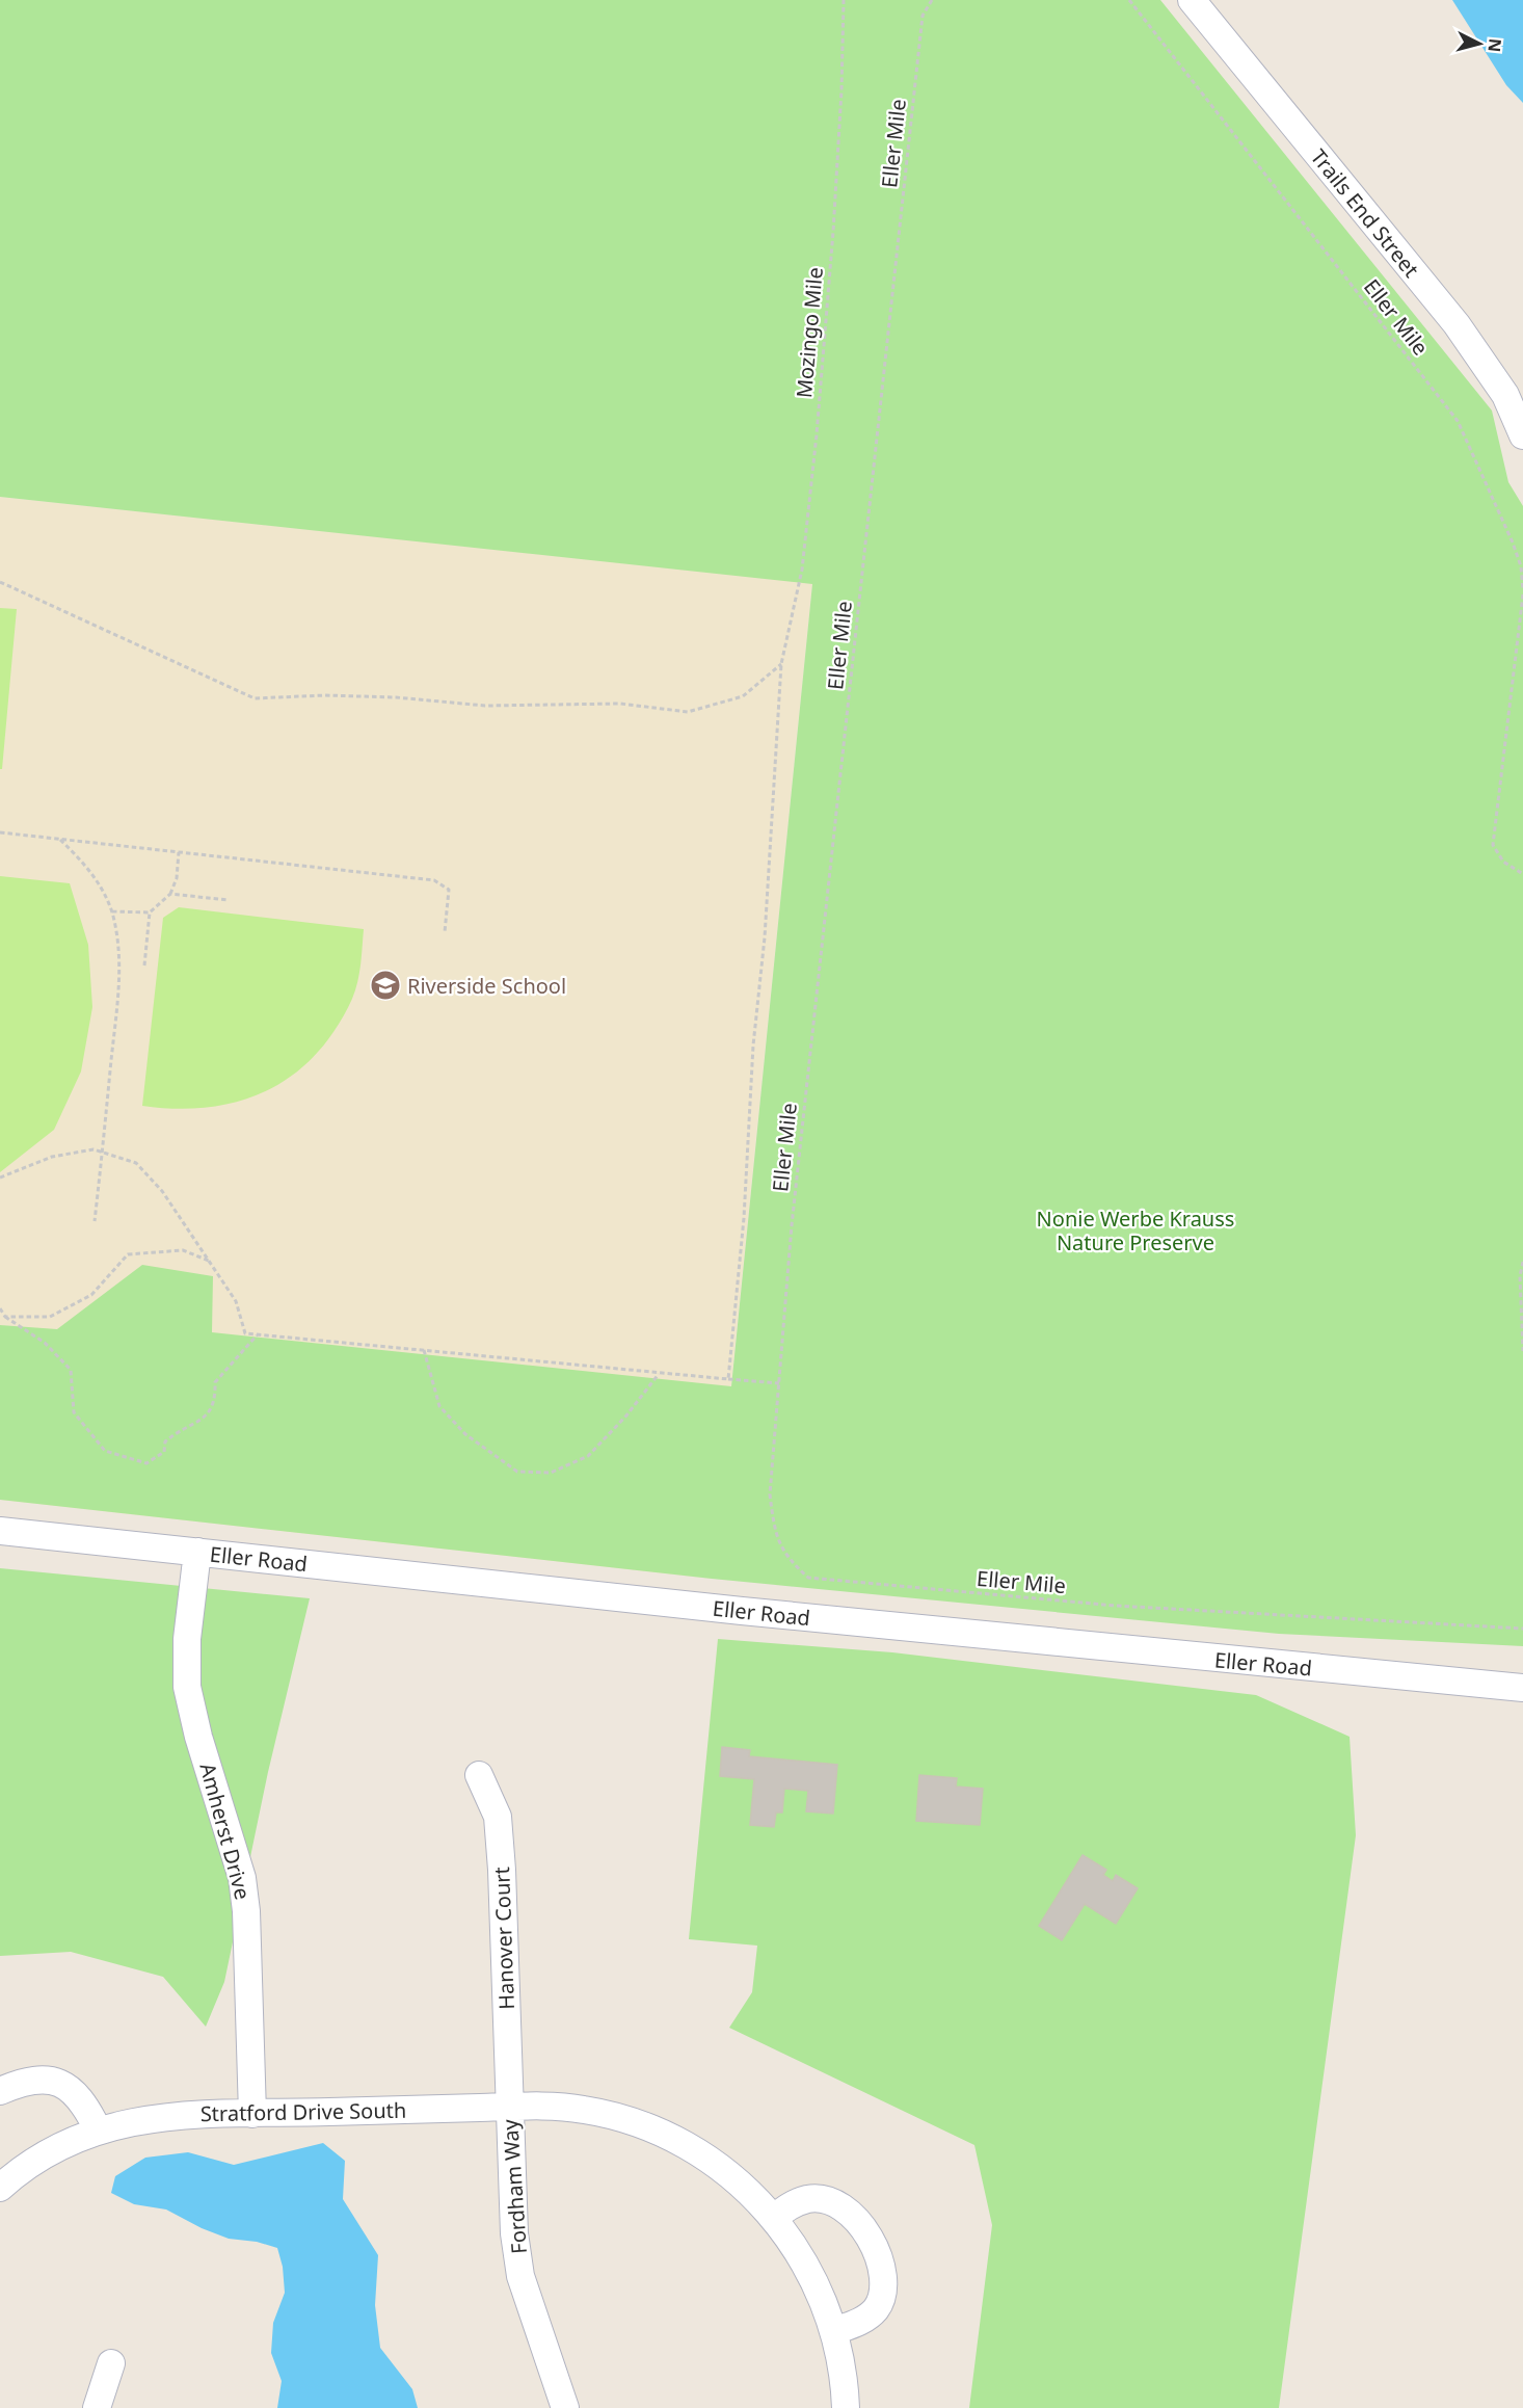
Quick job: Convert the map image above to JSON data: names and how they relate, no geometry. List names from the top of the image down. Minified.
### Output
{"streets":{"street":["Trails End Street","Eller Road","Amherst Drive","Hanover Court","Stratford Drive South","Fordham Way"],"path":["Eller Mile","Mozingo Mile"]},"crossings":[["Eller Road","Amherst Drive"],["Amherst Drive","Stratford Drive South"],["Hanover Court","Stratford Drive South"],["Hanover Court","Fordham Way"],["Stratford Drive South","Fordham Way"]],"parks":["Nonie Werbe Krauss Nature Preserve"],"places":{"school or university":["Riverside School"]},"north":"right"}
